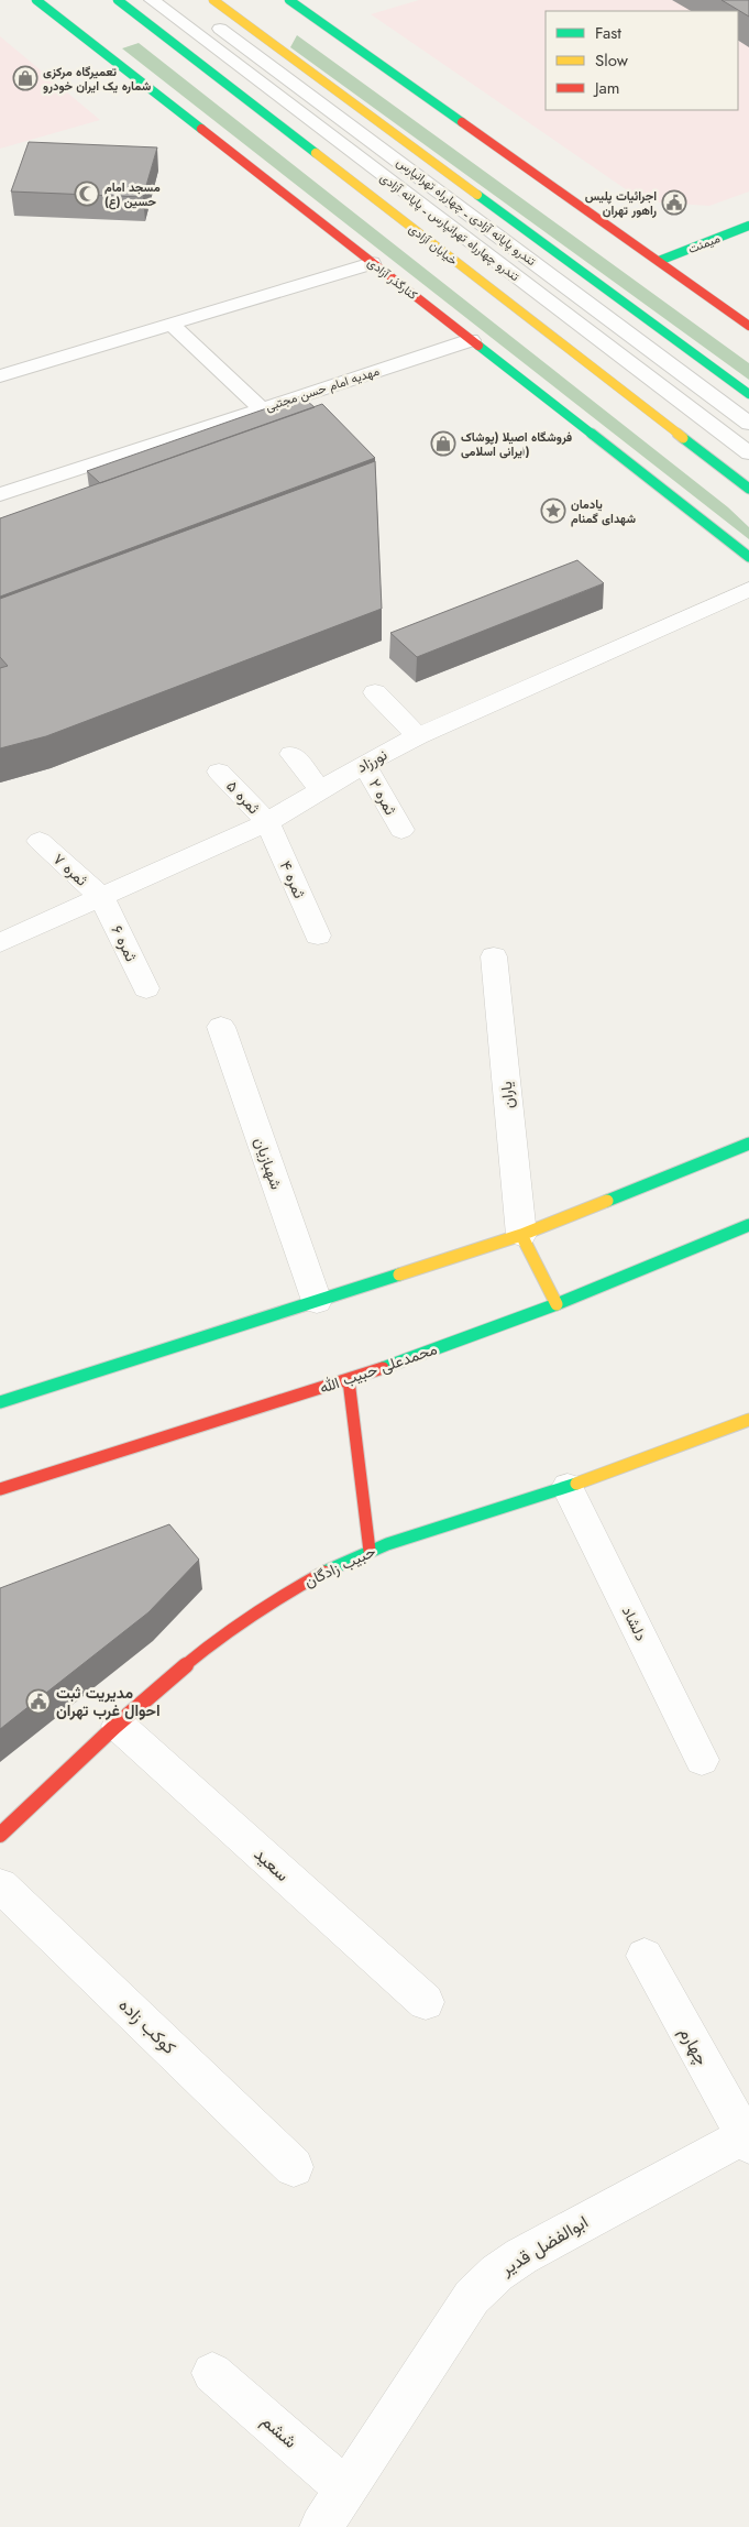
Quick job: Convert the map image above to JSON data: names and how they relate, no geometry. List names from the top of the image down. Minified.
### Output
{"streets":{"main road":["میمنت","خیابان آزادی","کنارگذر آزادی","محمدعلی حبیب الله","حبیب زادگان"],"street":["نورزاد","ثمره ۵","ثمره ۲","ثمره ۷","ثمره ۴","ثمره ۶","یاران","شهبازیان","دلشاد","سعید","کوکب زاده","چهارم","ابوالفضل قدیر","ششم"],"lane":["تندرو پایانه آزادی ـ چهارراه تهرانپارس","تندرو چهارراه تهرانپارس ـ پایانه آزادی","مهدیه امام حسن مجتبی"]},"crossings":[["کنارگذر آزادی","مهدیه امام حسن مجتبی"],["نورزاد","ثمره ۵"],["نورزاد","ثمره ۲"],["نورزاد","ثمره ۷"],["نورزاد","ثمره ۴"],["نورزاد","ثمره ۶"],["ثمره ۵","ثمره ۴"],["ثمره ۷","ثمره ۶"],["حبیب زادگان","دلشاد"],["حبیب زادگان","سعید"],["چهارم","ابوالفضل قدیر"],["ابوالفضل قدیر","ششم"]],"places":{"shop":["تعمیرگاه مرکزی شماره یک ایران خودرو","فروشگاه اصیلا (پوشاک ایرانی اسلامی)"],"mosque":["مسجد امام حسين (ع)"],"public building":["اجرائیات پلیس راهور تهران","مدیریت ثبت احوال غرب تهران"],"place":["یادمان شهدای گمنام"]},"legend":["Fast","Slow","Jam"]}
